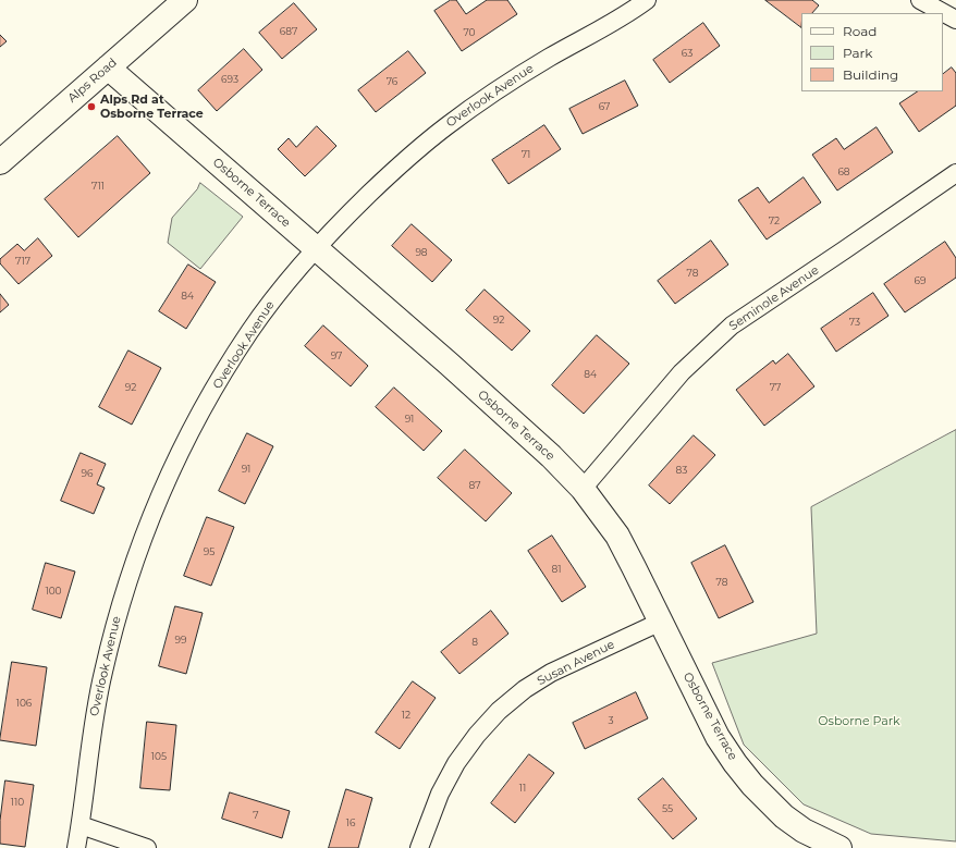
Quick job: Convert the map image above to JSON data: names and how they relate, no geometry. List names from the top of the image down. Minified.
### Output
{"streets":{"street":["Alps Road","Overlook Avenue","Osborne Terrace","Seminole Avenue","Susan Avenue"]},"crossings":[["Alps Road","Osborne Terrace"],["Overlook Avenue","Osborne Terrace"],["Osborne Terrace","Seminole Avenue"],["Osborne Terrace","Susan Avenue"]],"parks":["Osborne Park"],"places":["Alps Rd at Osborne Terrace"],"house_numbers":["687","70","63","693","76","67","71","68","711","72","98","717","78","69","84","92","73","97","84","92","77","91","91","83","96","87","95","81","78","100","99","8","106","12","3","105","11","110","55","7","16"],"legend":["Road","Park","Building"]}
